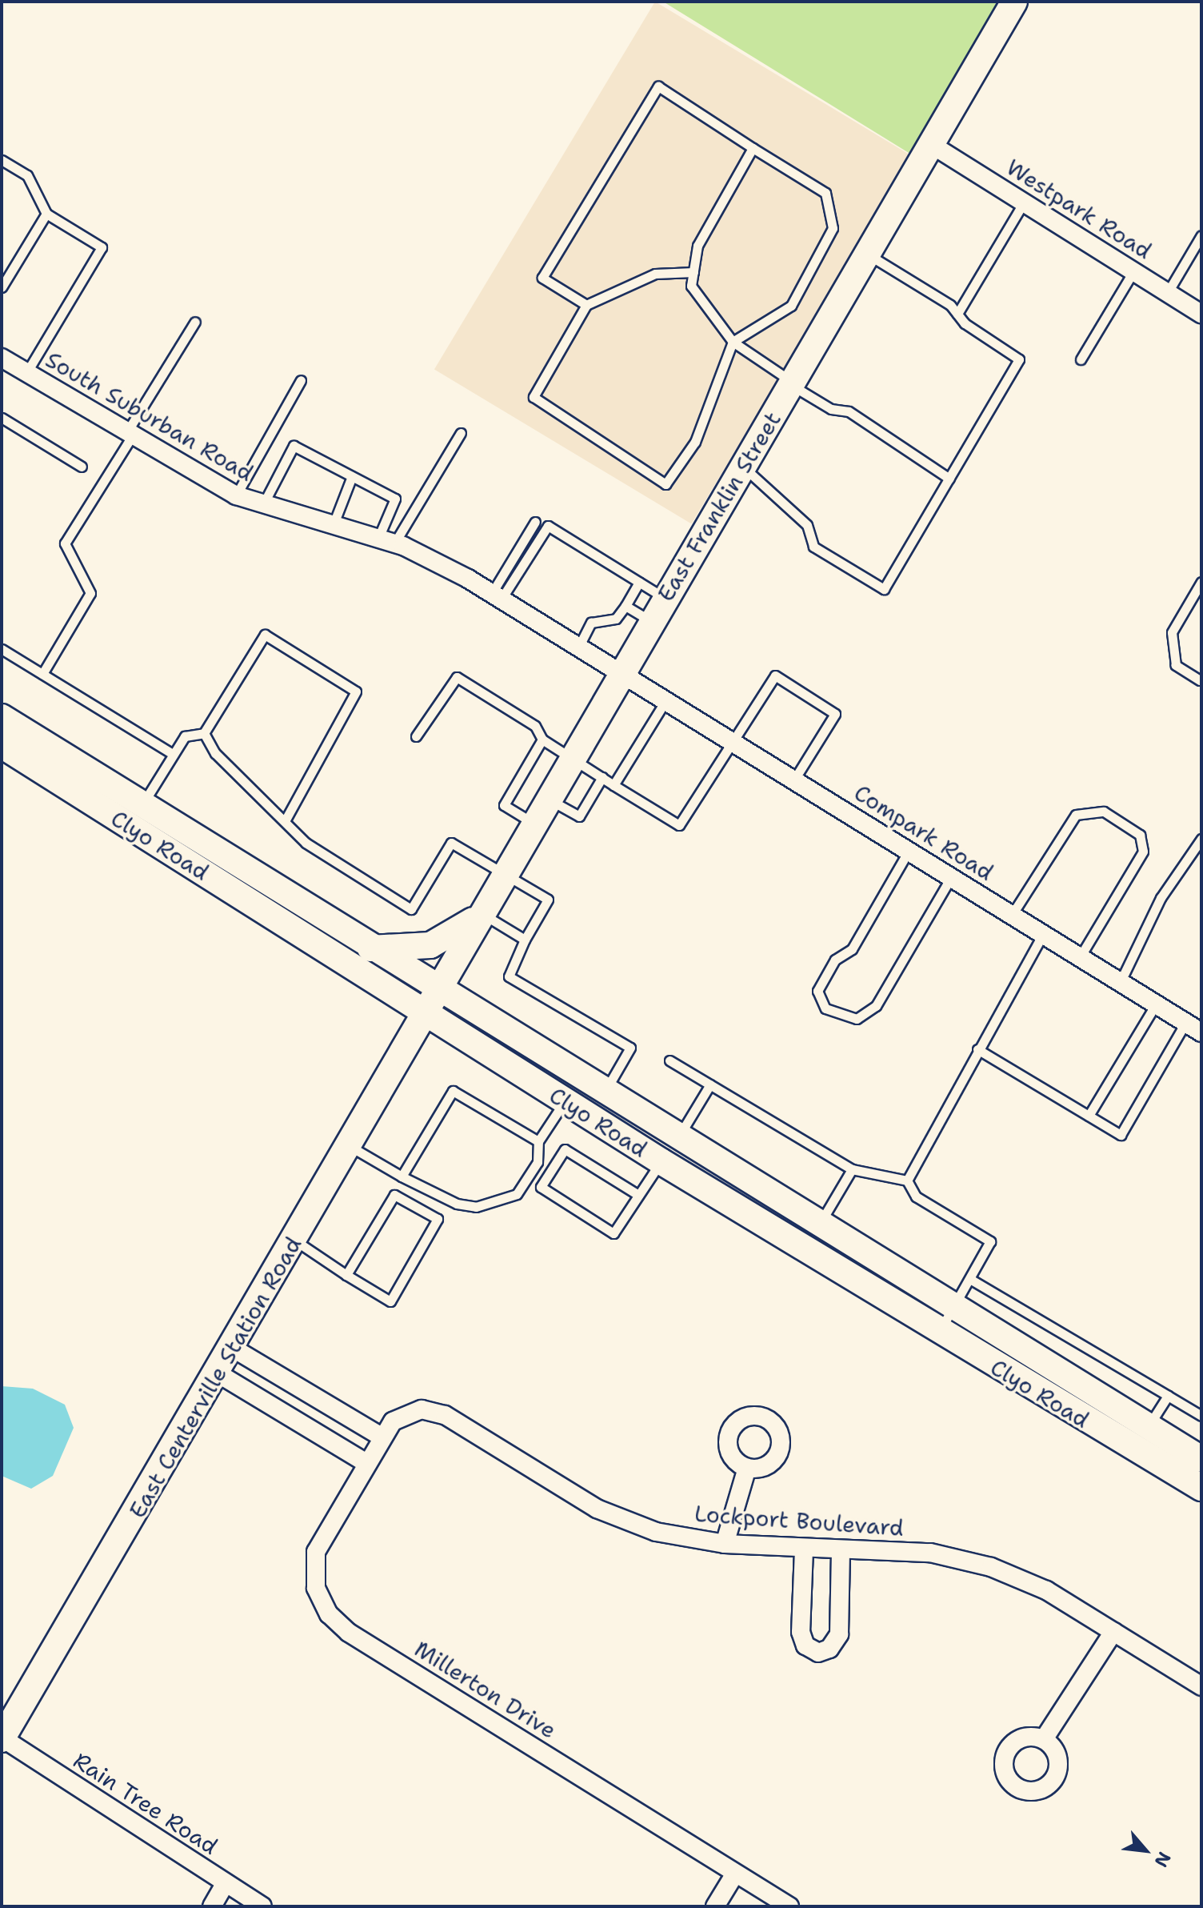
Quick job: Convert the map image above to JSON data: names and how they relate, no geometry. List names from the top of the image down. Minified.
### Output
{"streets":{"street":["Westpark Road","South Suburban Road","East Franklin Street","Compark Road","Clyo Road","East Centerville Station Road","Lockport Boulevard","Millerton Drive","Rain Tree Road"]},"crossings":[["Westpark Road","East Franklin Street"],["South Suburban Road","East Franklin Street"],["South Suburban Road","Compark Road"],["East Franklin Street","Compark Road"],["East Franklin Street","Clyo Road"],["East Franklin Street","East Centerville Station Road"],["Clyo Road","East Centerville Station Road"],["East Centerville Station Road","Rain Tree Road"],["Lockport Boulevard","Millerton Drive"]],"north":"bottom right"}
